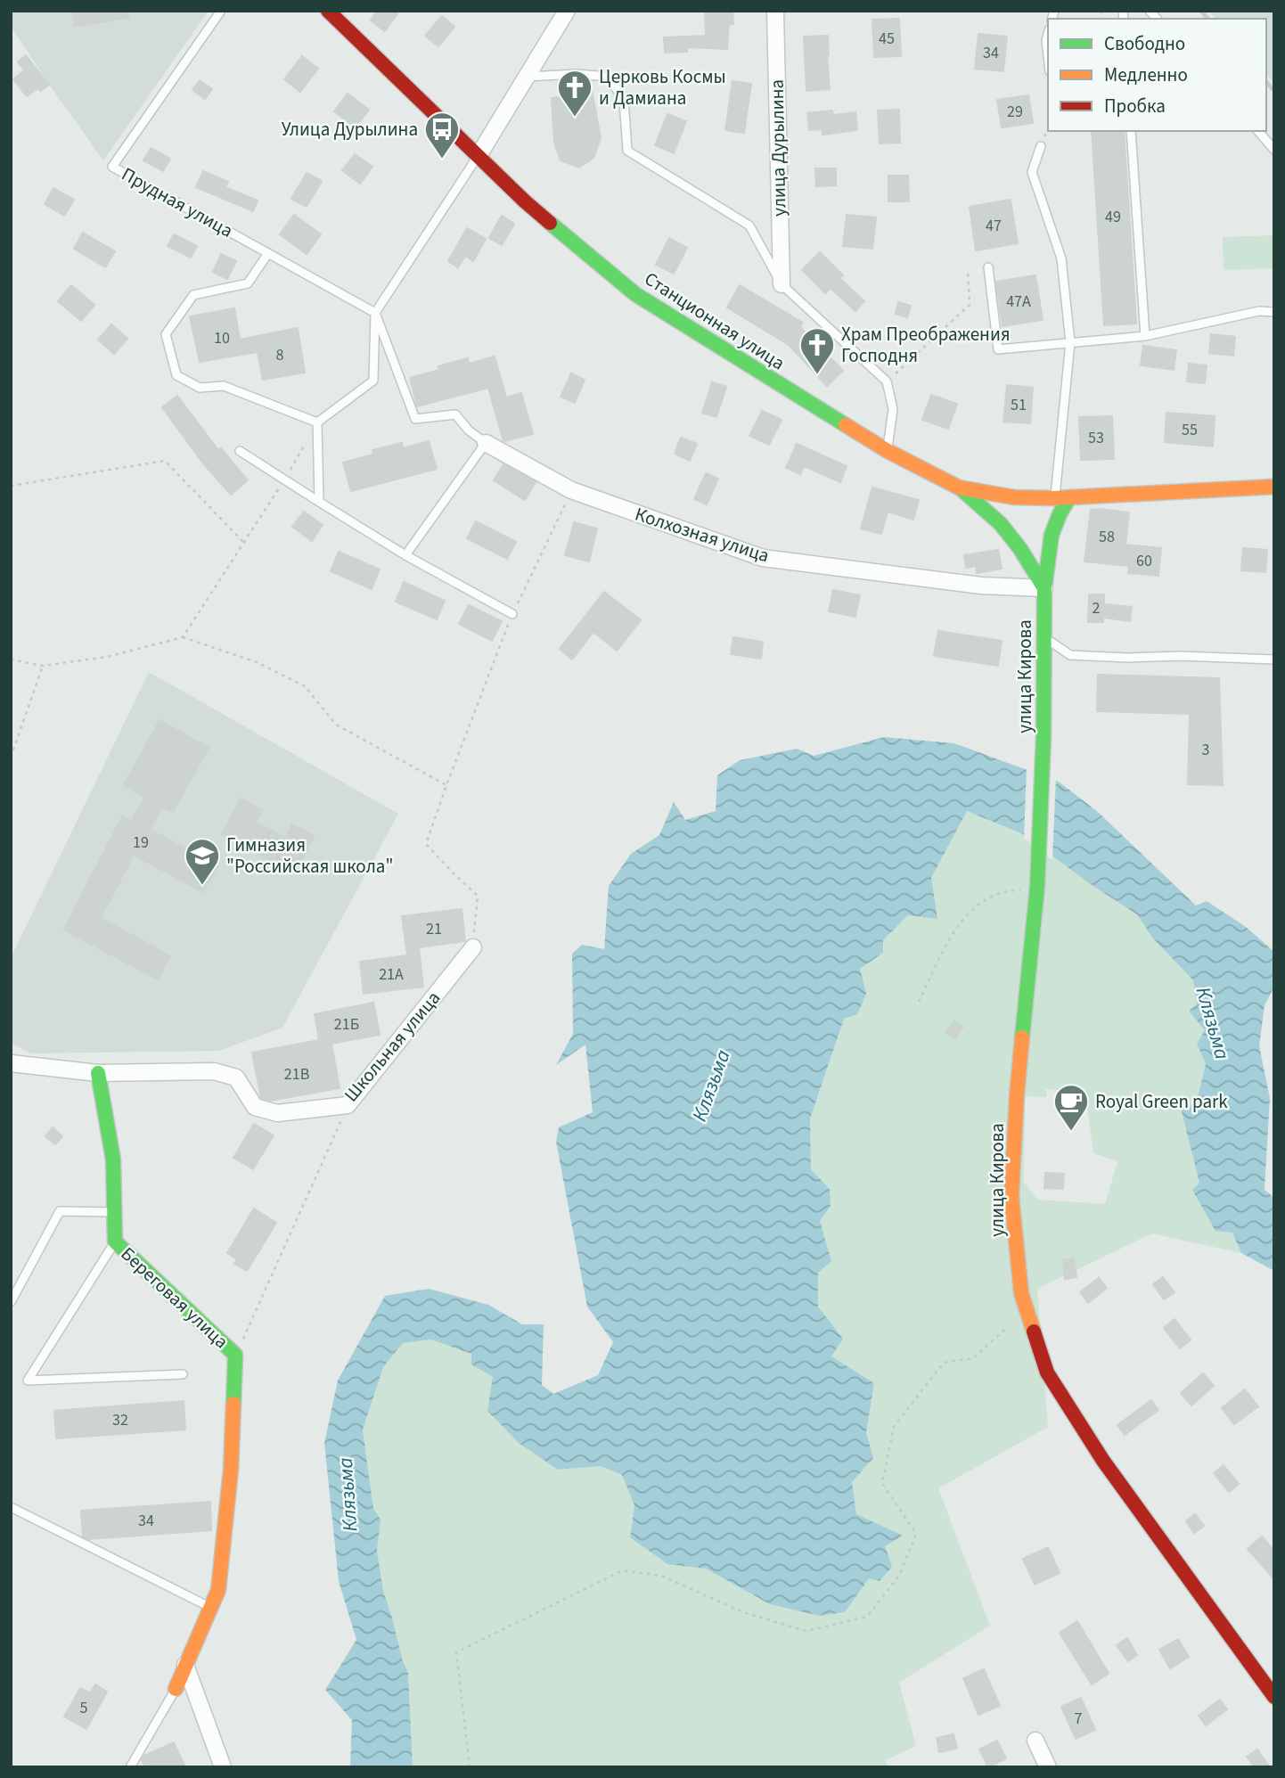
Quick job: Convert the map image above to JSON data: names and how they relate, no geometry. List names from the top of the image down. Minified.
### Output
{"streets":{"street":["улица Дурылина","Станционная улица","Колхозная улица","улица Кирова","Школьная улица","Береговая улица"],"lane":["Прудная улица"]},"crossings":[["Станционная улица","улица Кирова"],["Колхозная улица","улица Кирова"],["Школьная улица","Береговая улица"]],"water":["Клязьма"],"places":{"church":["Церковь Космы и Дамиана","Храм Преображения Господня"],"bus stop":["Улица Дурылина"],"school or university":["Гимназия \"Российская школа\""],"cafe":["Royal Green park"]},"house_numbers":["45","34","29","49","47","47А","10","8","51","55","53","58","60","2","3","19","21","21А","21Б","21В","32","34","5","7"],"legend":["Свободно","Медленно","Пробка"]}
